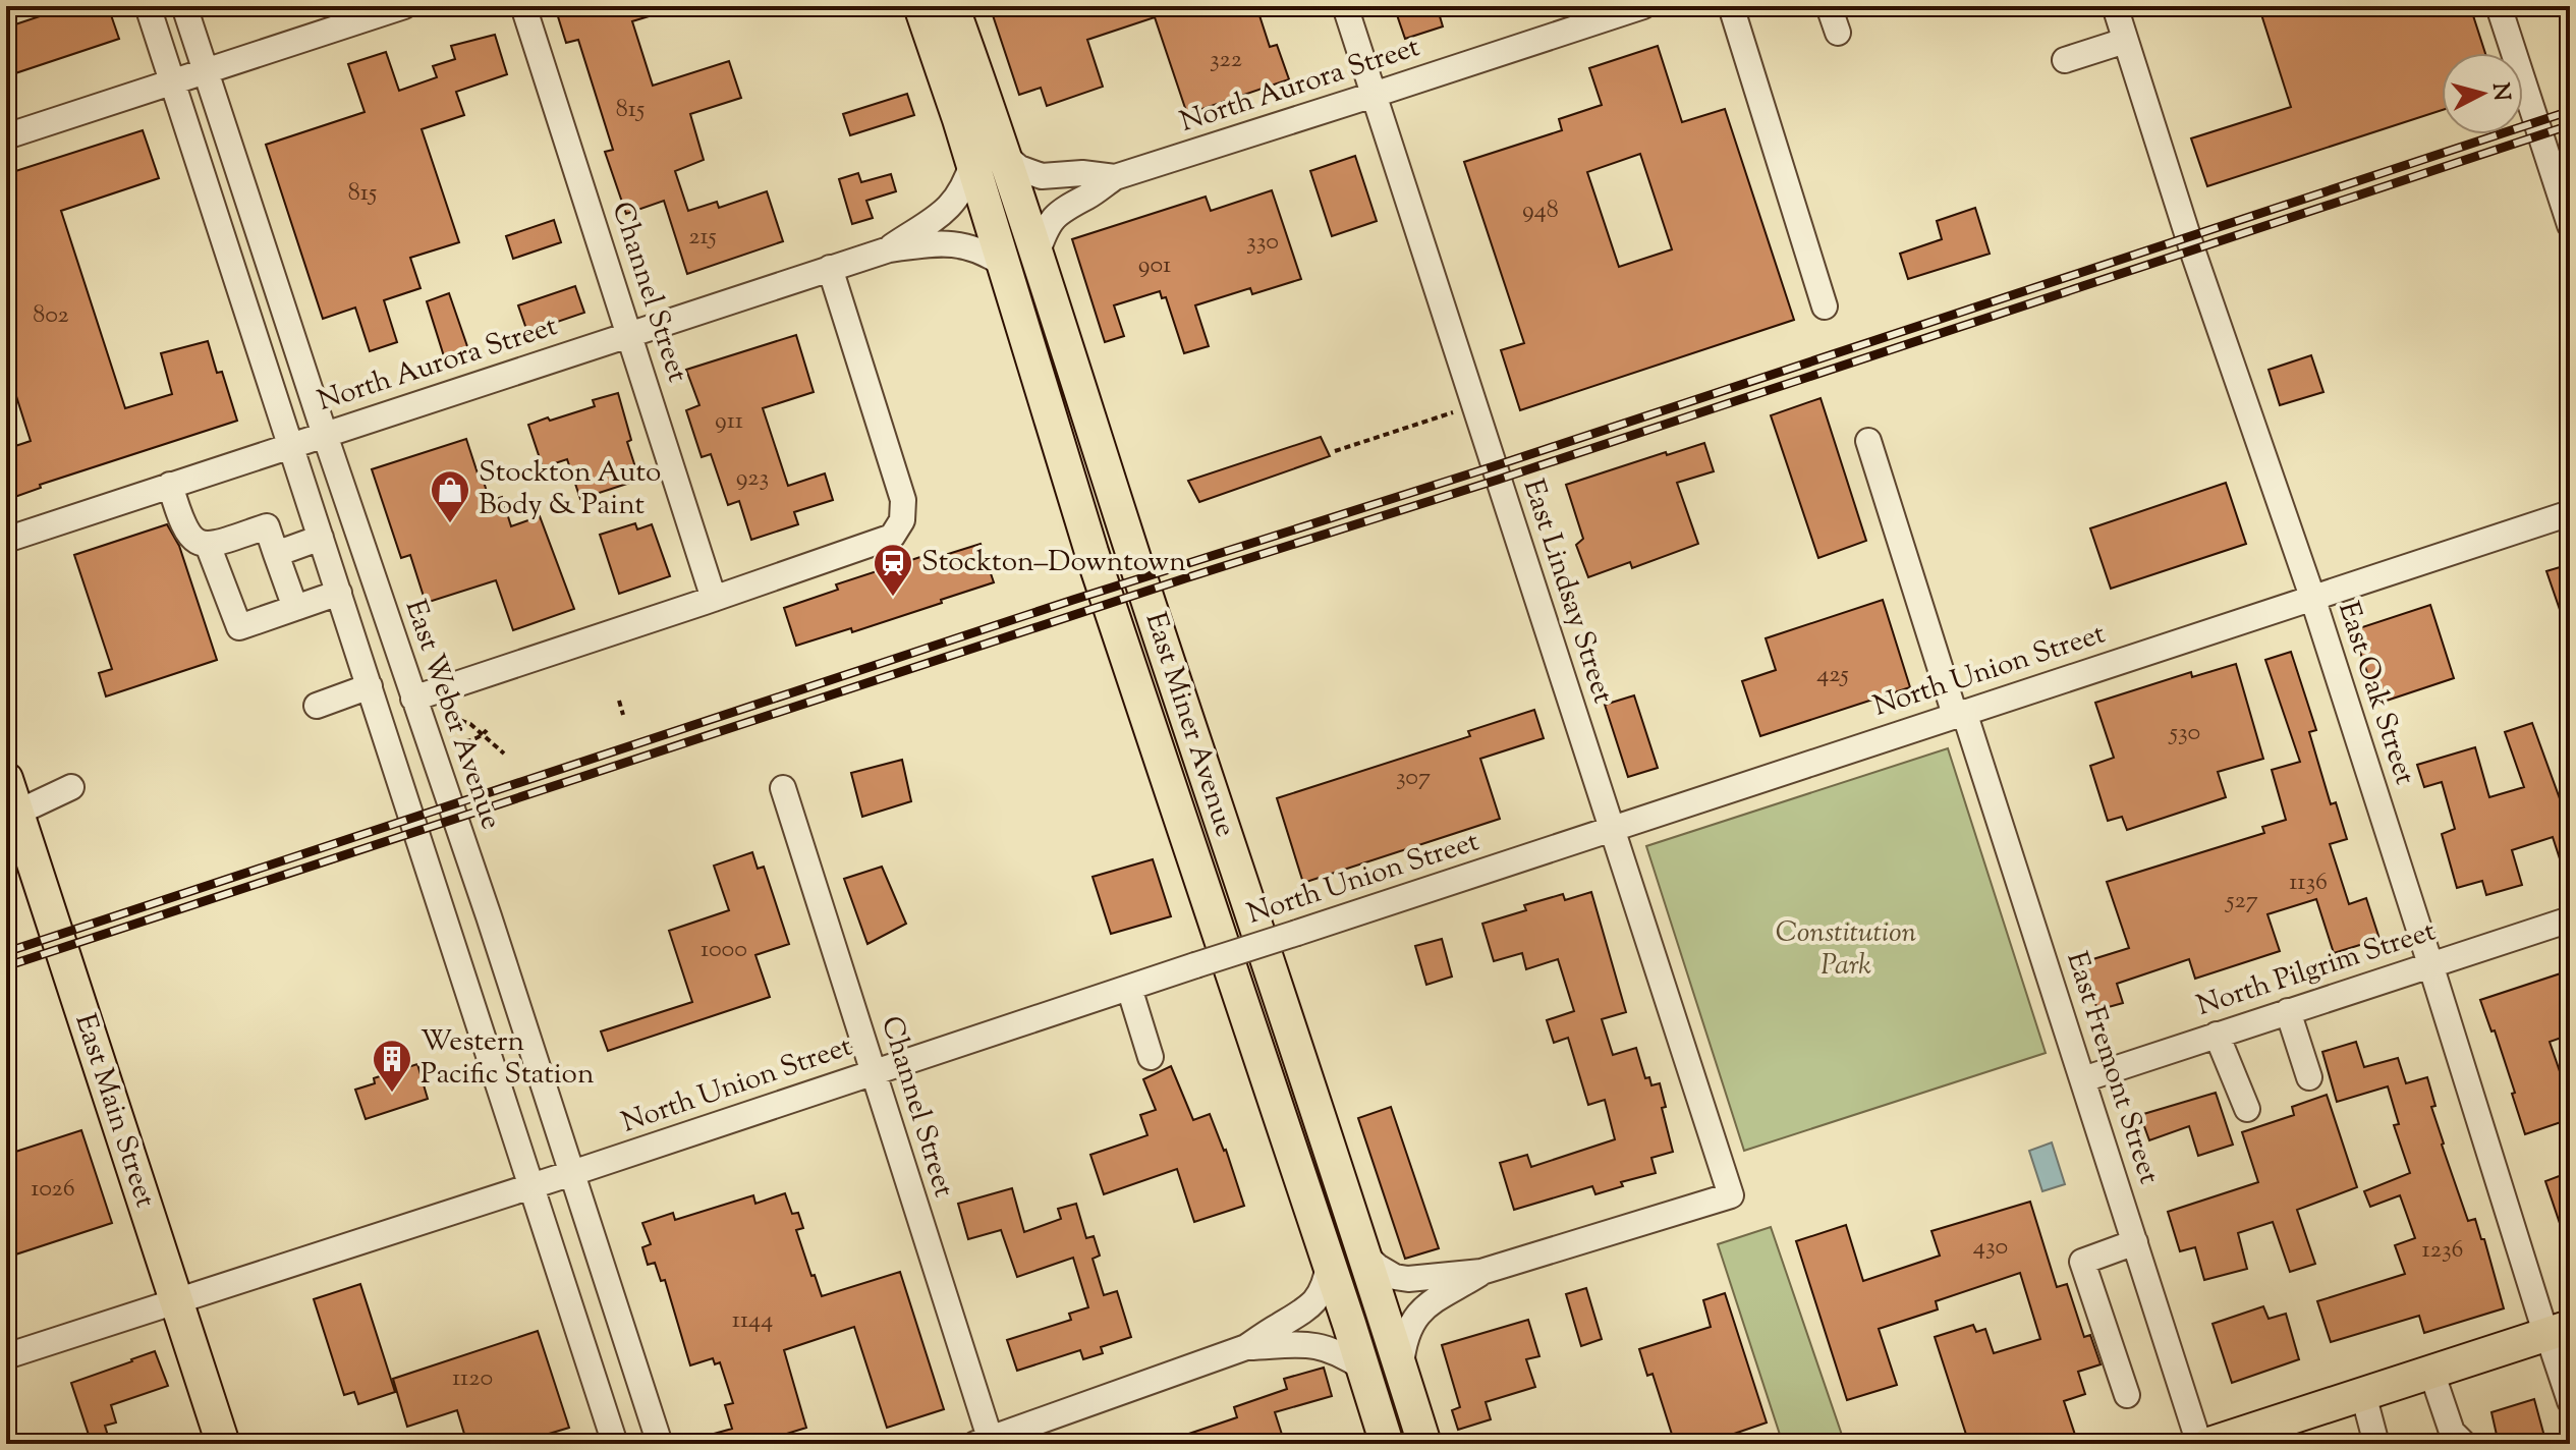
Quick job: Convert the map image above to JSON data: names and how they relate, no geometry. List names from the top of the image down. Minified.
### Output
{"streets":{"main road":["East Miner Avenue","East Main Street"],"street":["North Aurora Street","Channel Street","East Lindsay Street","North Union Street","East Oak Street","East Weber Avenue","North Pilgrim Street","East Fremont Street"]},"crossings":[["North Aurora Street","Channel Street"],["North Aurora Street","East Lindsay Street"],["North Aurora Street","East Weber Avenue"],["North Aurora Street","East Miner Avenue"],["Channel Street","North Union Street"],["East Lindsay Street","North Union Street"],["North Union Street","East Oak Street"],["North Union Street","East Weber Avenue"],["North Union Street","East Fremont Street"],["North Union Street","East Main Street"],["East Oak Street","North Pilgrim Street"],["North Pilgrim Street","East Fremont Street"]],"parks":["Constitution Park"],"places":{"shop":["Stockton Auto Body & Paint"],"station":["Stockton–Downtown"],"building":["Western Pacific Station"]},"house_numbers":["322","815","815","948","215","330","901","802","911","923","425","530","307","1136","527","1000","1026","430","1236","1144","1120"],"north":"right"}
